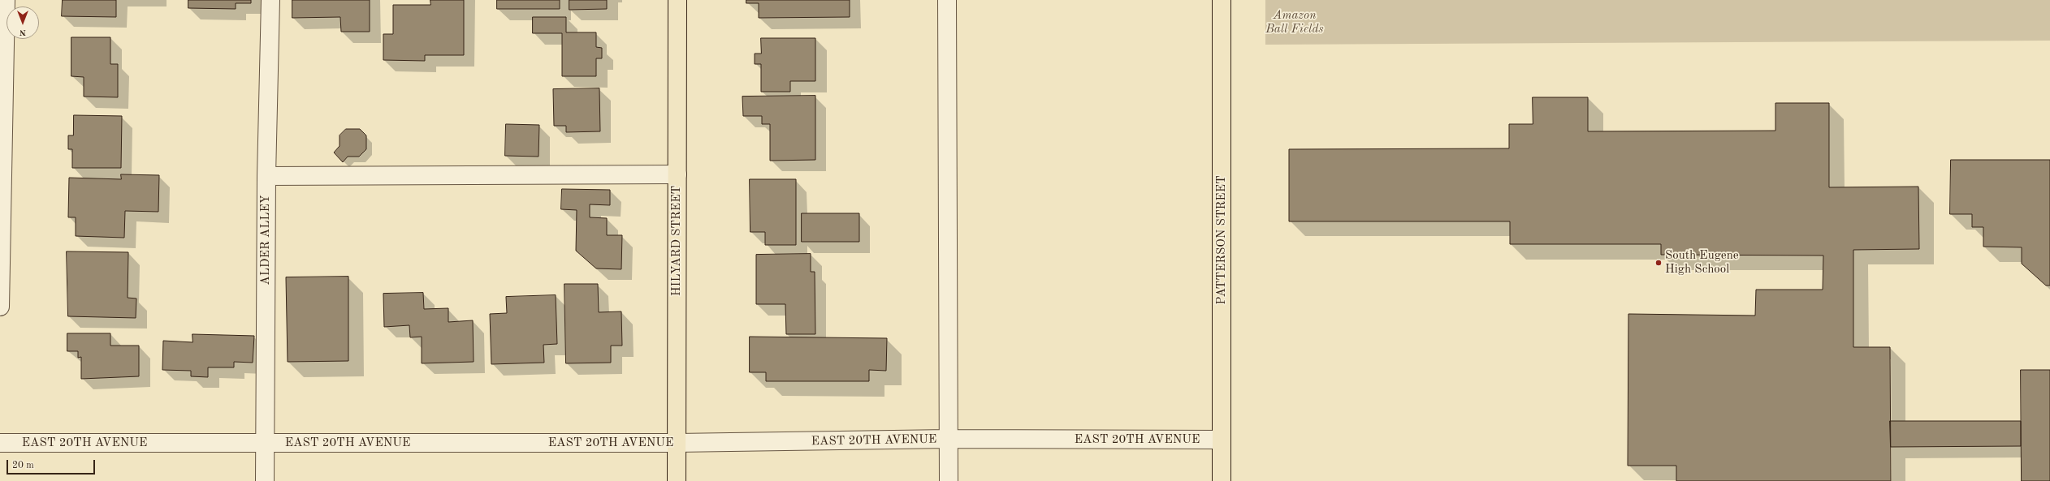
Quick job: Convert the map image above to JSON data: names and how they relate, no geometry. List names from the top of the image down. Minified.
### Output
{"streets":{"main road":["PATTERSON STREET","HILYARD STREET"],"street":["ALDER ALLEY","EAST 20TH AVENUE"]},"crossings":[["ALDER ALLEY","EAST 20TH AVENUE"],["PATTERSON STREET","EAST 20TH AVENUE"],["HILYARD STREET","EAST 20TH AVENUE"]],"parks":["Amazon Ball Fields"],"places":["South Eugene High School"],"scale_bar":"20 m","north":"bottom"}
